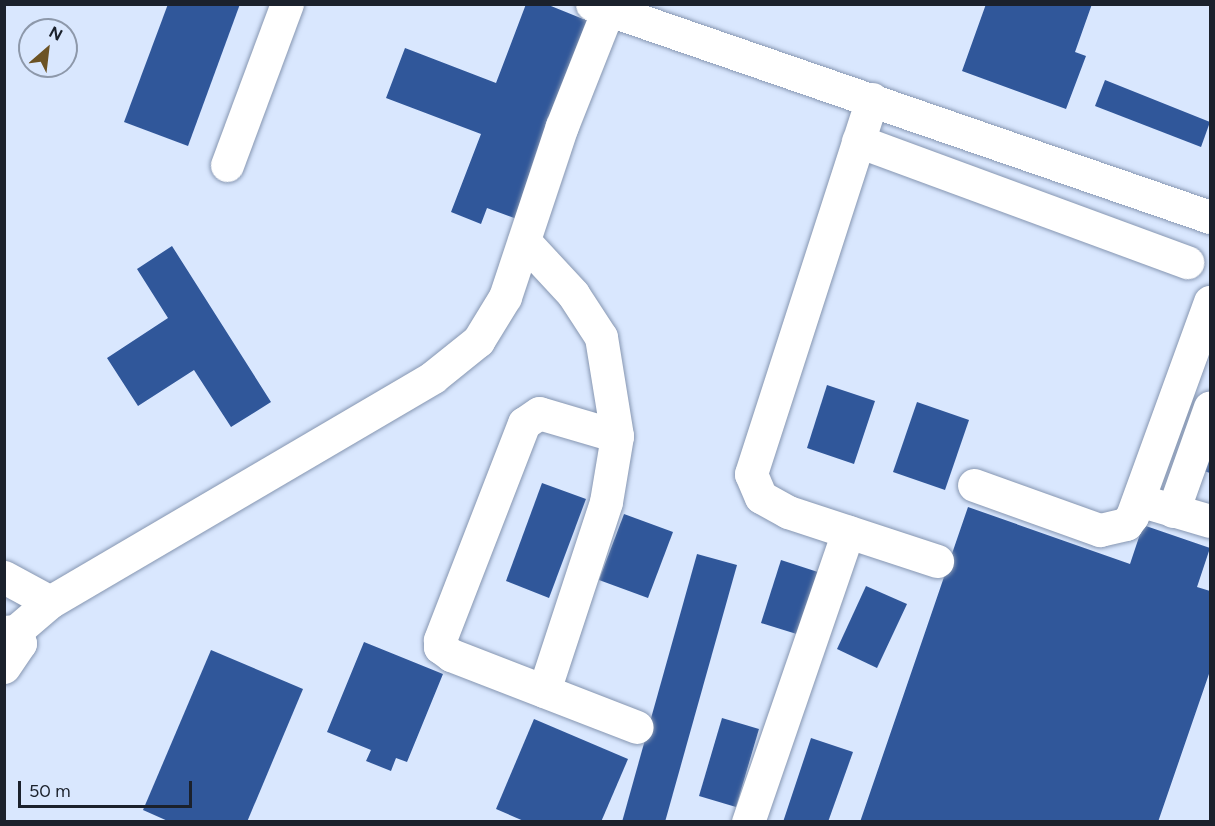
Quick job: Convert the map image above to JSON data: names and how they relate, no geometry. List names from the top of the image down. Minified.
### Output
{"scale_bar":"50 m","north":"top right"}
